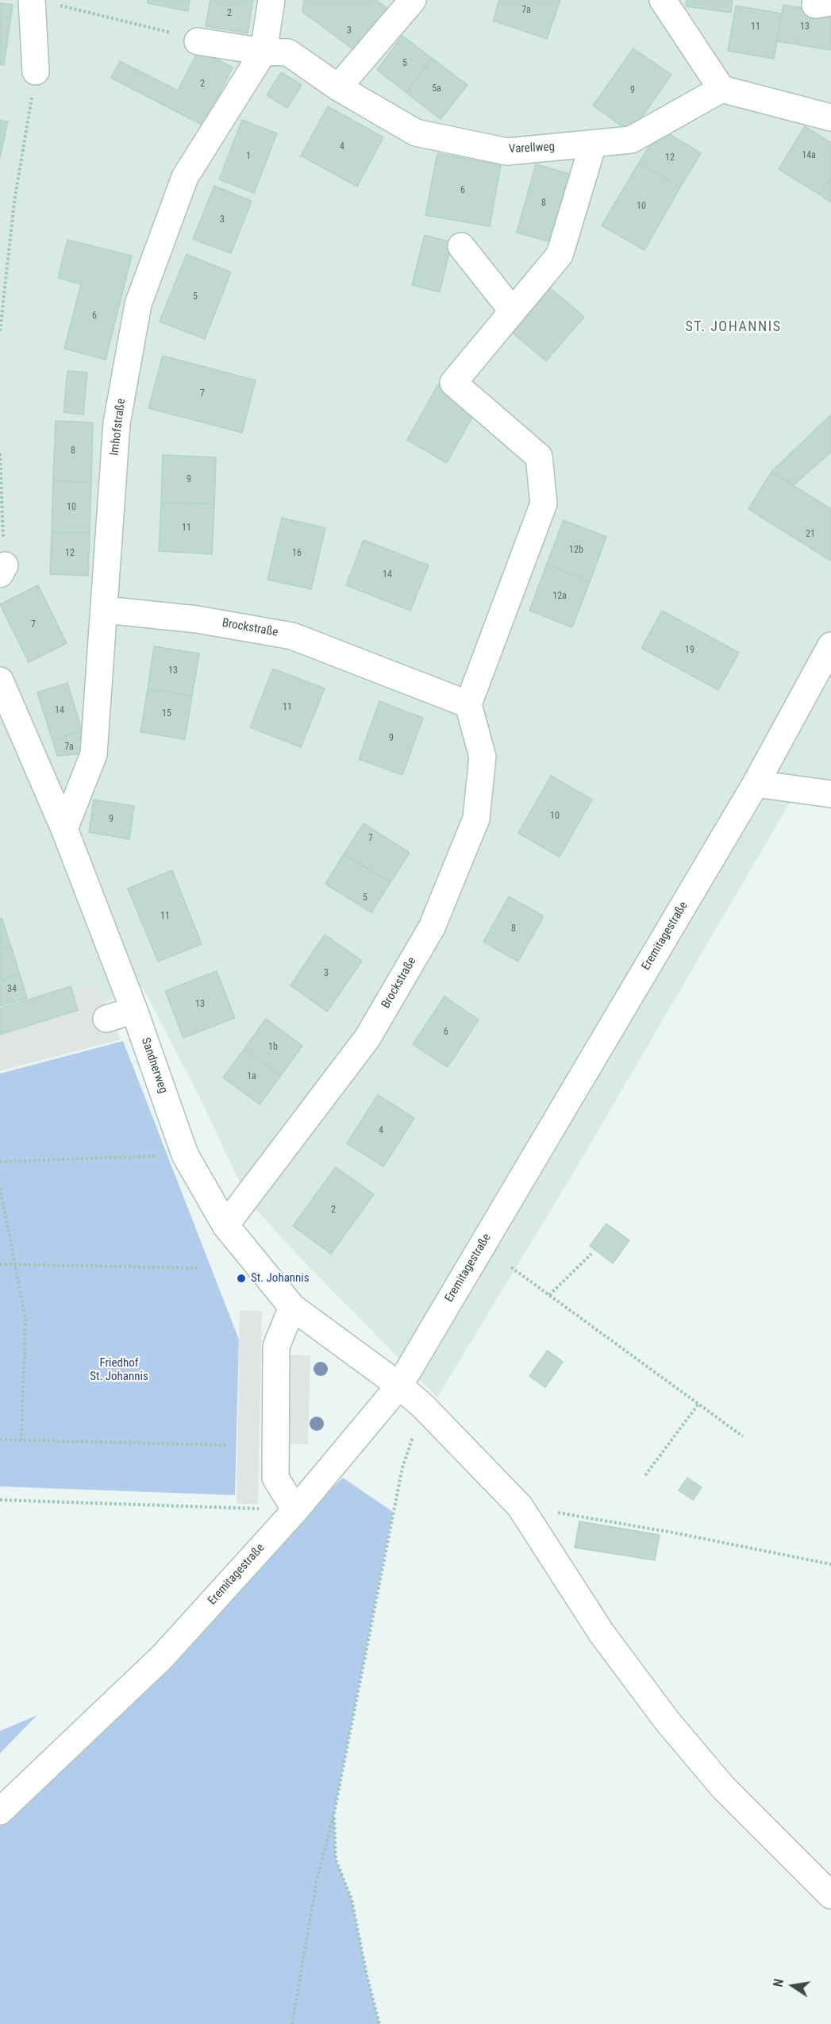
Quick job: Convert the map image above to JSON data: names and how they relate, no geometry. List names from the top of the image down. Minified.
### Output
{"streets":{"street":["Varellweg","Imhofstraße","Brockstraße","Eremitagestraße","Sandnerweg"]},"crossings":[["Varellweg","Imhofstraße"],["Imhofstraße","Brockstraße"],["Imhofstraße","Sandnerweg"],["Brockstraße","Sandnerweg"],["Eremitagestraße","Sandnerweg"]],"districts":["ST. JOHANNIS"],"parks":["Friedhof St. Johannis"],"places":["St. Johannis"],"house_numbers":["7a","2","11","13","3","5","2","5a","9","4","14a","1","12","6","8","10","3","5","6","7","8","9","10","11","21","12b","12","16","14","12a","7","19","13","11","14","15","9","7a","10","9","7","5","11","8","3","34","13","6","1b","1a","4","2"],"north":"left"}
